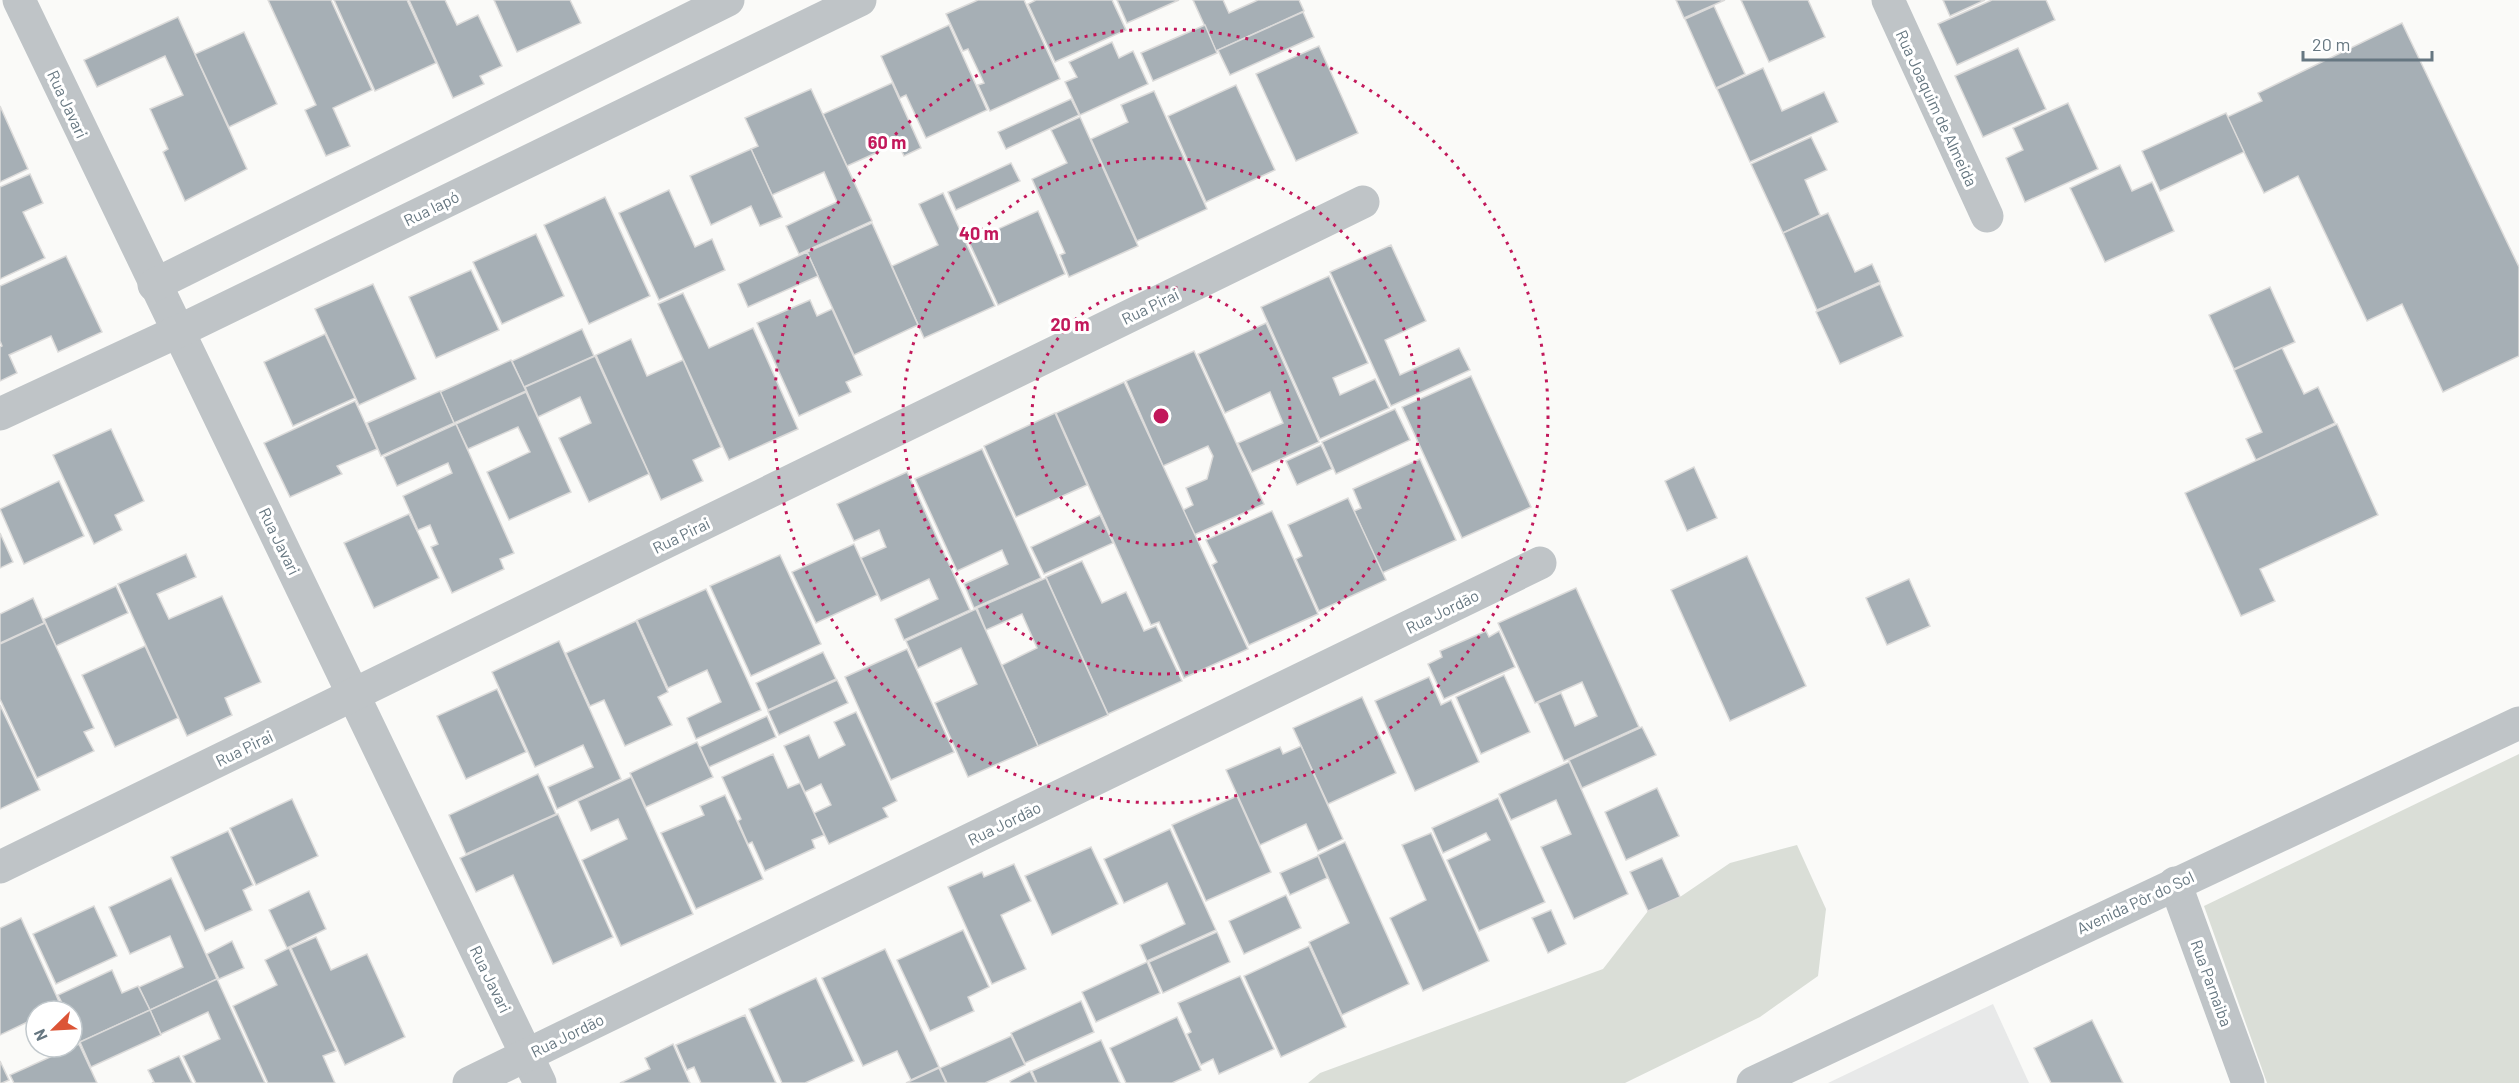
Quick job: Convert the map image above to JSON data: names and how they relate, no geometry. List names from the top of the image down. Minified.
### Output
{"streets":{"street":["Rua Javari","Rua Joaquim de Almeida","Rua Iapó","Rua Pirai","Rua Jordão","Avenida Pôr do Sol","Rua Parnaiba"]},"crossings":[["Rua Javari","Rua Iapó"],["Rua Javari","Rua Pirai"],["Rua Javari","Rua Jordão"],["Avenida Pôr do Sol","Rua Parnaiba"]],"scale_bar":"20 m","north":"bottom left","rings":["60 m","40 m","20 m"]}
